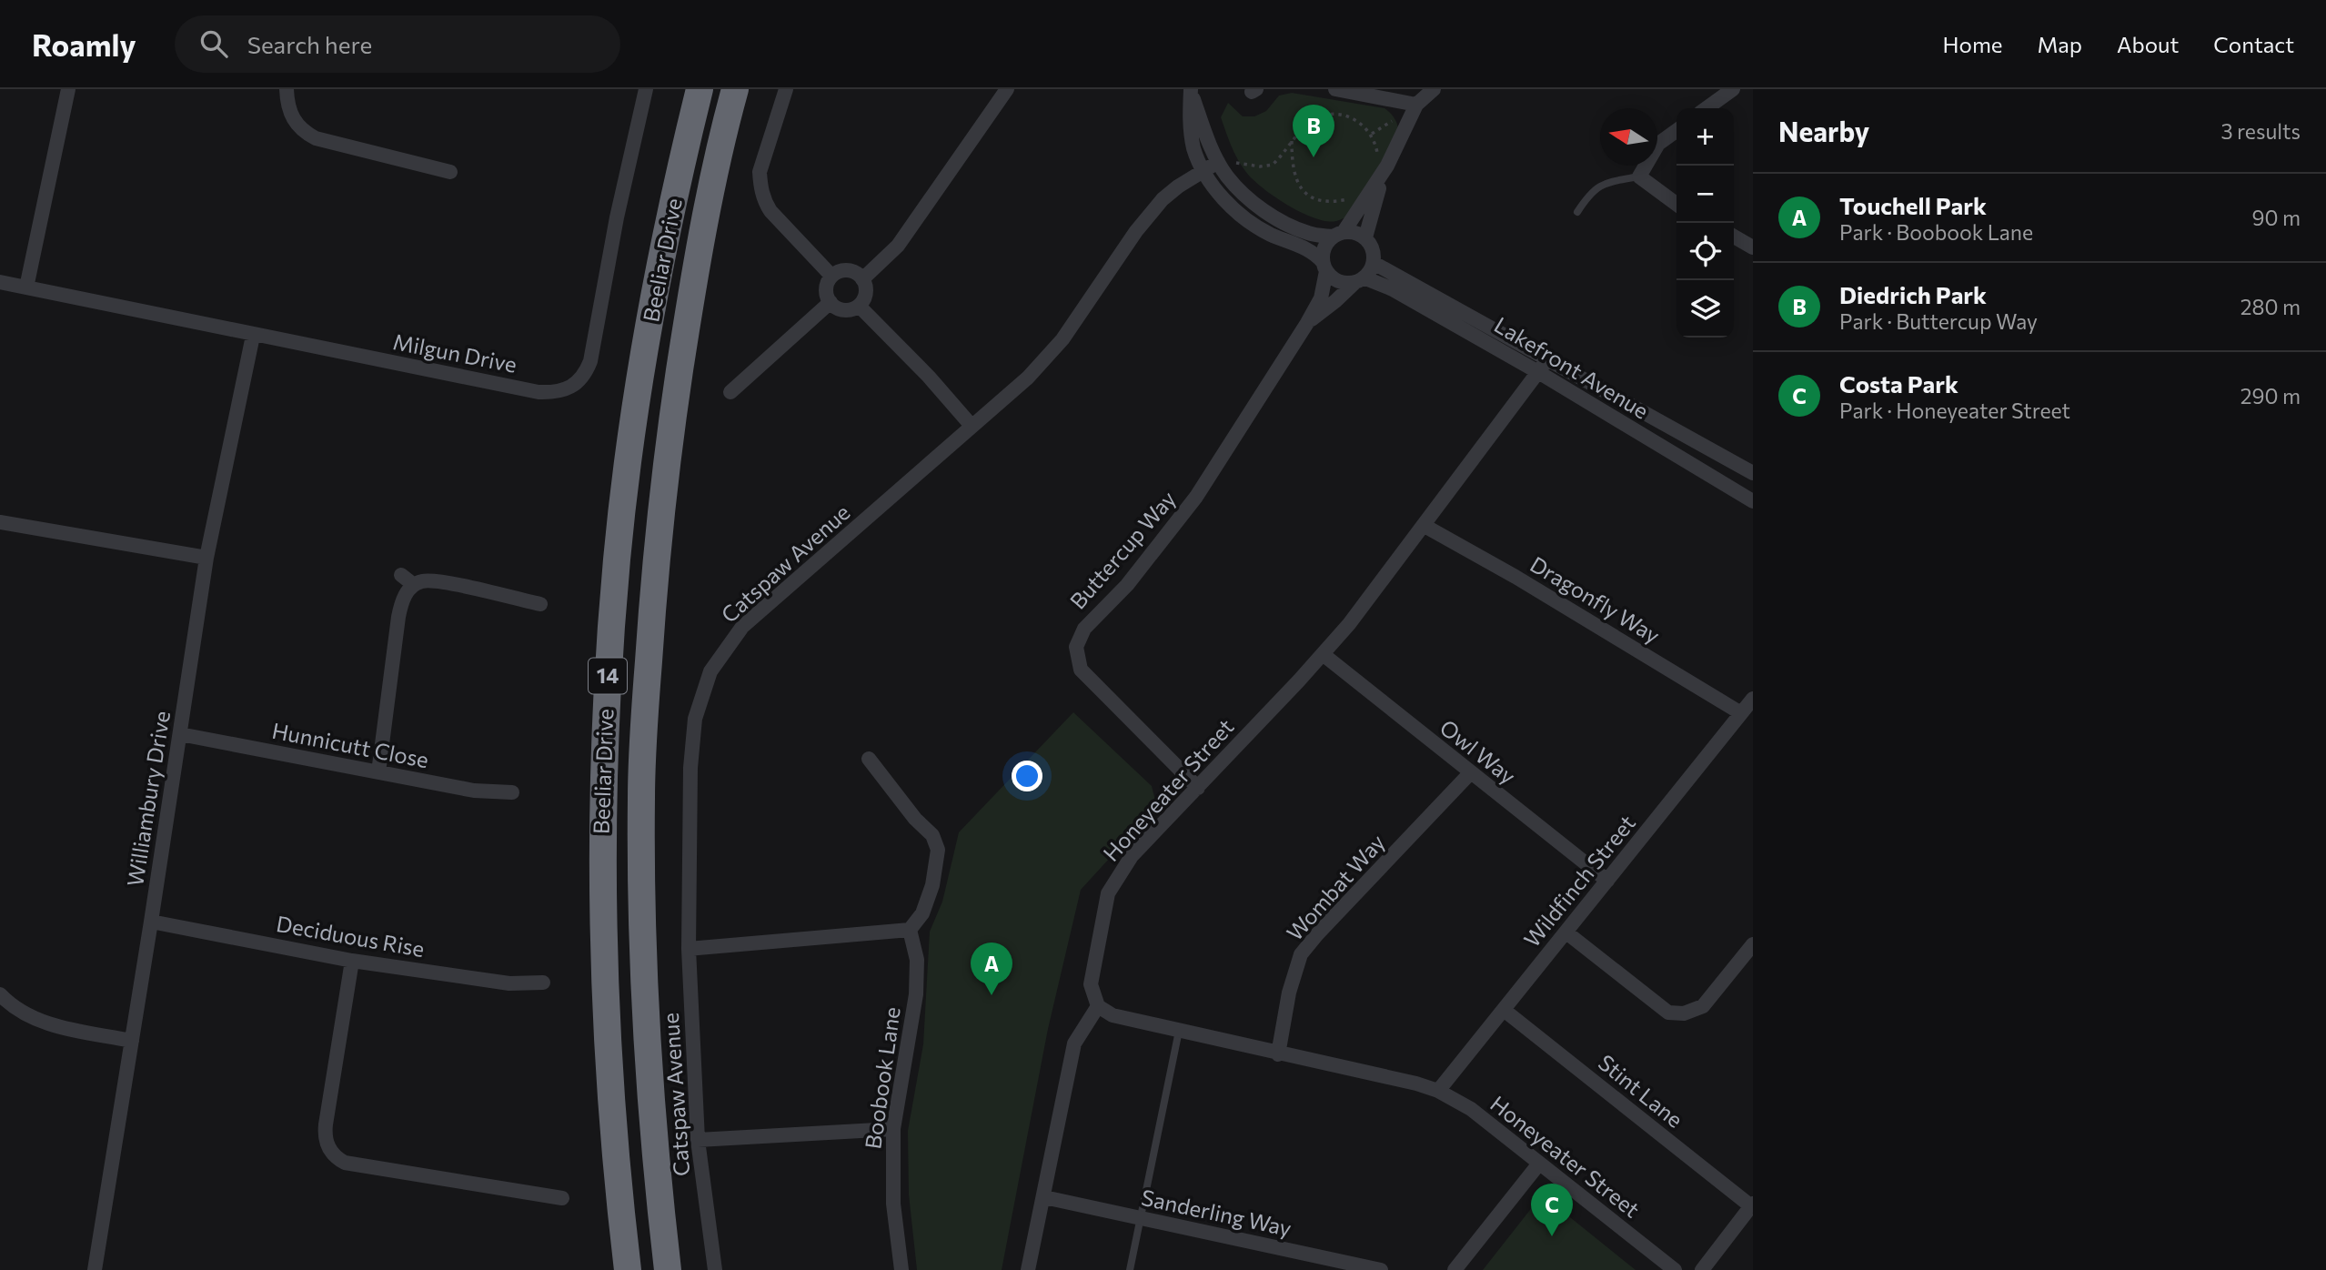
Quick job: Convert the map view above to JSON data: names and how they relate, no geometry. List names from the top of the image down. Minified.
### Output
{"streets":{"highway":["Beeliar Drive","14"],"street":["Milgun Drive","Lakefront Avenue","Buttercup Way","Catspaw Avenue","Dragonfly Way","Hunnicutt Close","Owl Way","Honeyeater Street","Williambury Drive","Wildfinch Street","Wombat Way","Deciduous Rise","Boobook Lane","Stint Lane","Sanderling Way"]},"crossings":[["Milgun Drive","Williambury Drive"],["Lakefront Avenue","Buttercup Way"],["Lakefront Avenue","Honeyeater Street"],["Buttercup Way","Honeyeater Street"],["Dragonfly Way","Honeyeater Street"],["Dragonfly Way","Wildfinch Street"],["Hunnicutt Close","Williambury Drive"],["Owl Way","Honeyeater Street"],["Owl Way","Wildfinch Street"],["Owl Way","Wombat Way"],["Honeyeater Street","Wildfinch Street"],["Honeyeater Street","Wombat Way"],["Williambury Drive","Deciduous Rise"],["Wildfinch Street","Stint Lane"]],"north":"left","page":{"header":"Roamly","search":"Search here","nav":["Home","Map","About","Contact"],"heading":["Nearby","3 results"],"pins":["B","A","C"],"map_buttons":["+","−"],"list":[{"mark":"A","name":"Touchell Park","note":"Park · Boobook Lane","value":"90 m"},{"mark":"B","name":"Diedrich Park","note":"Park · Buttercup Way","value":"280 m"},{"mark":"C","name":"Costa Park","note":"Park · Honeyeater Street","value":"290 m"}]}}
